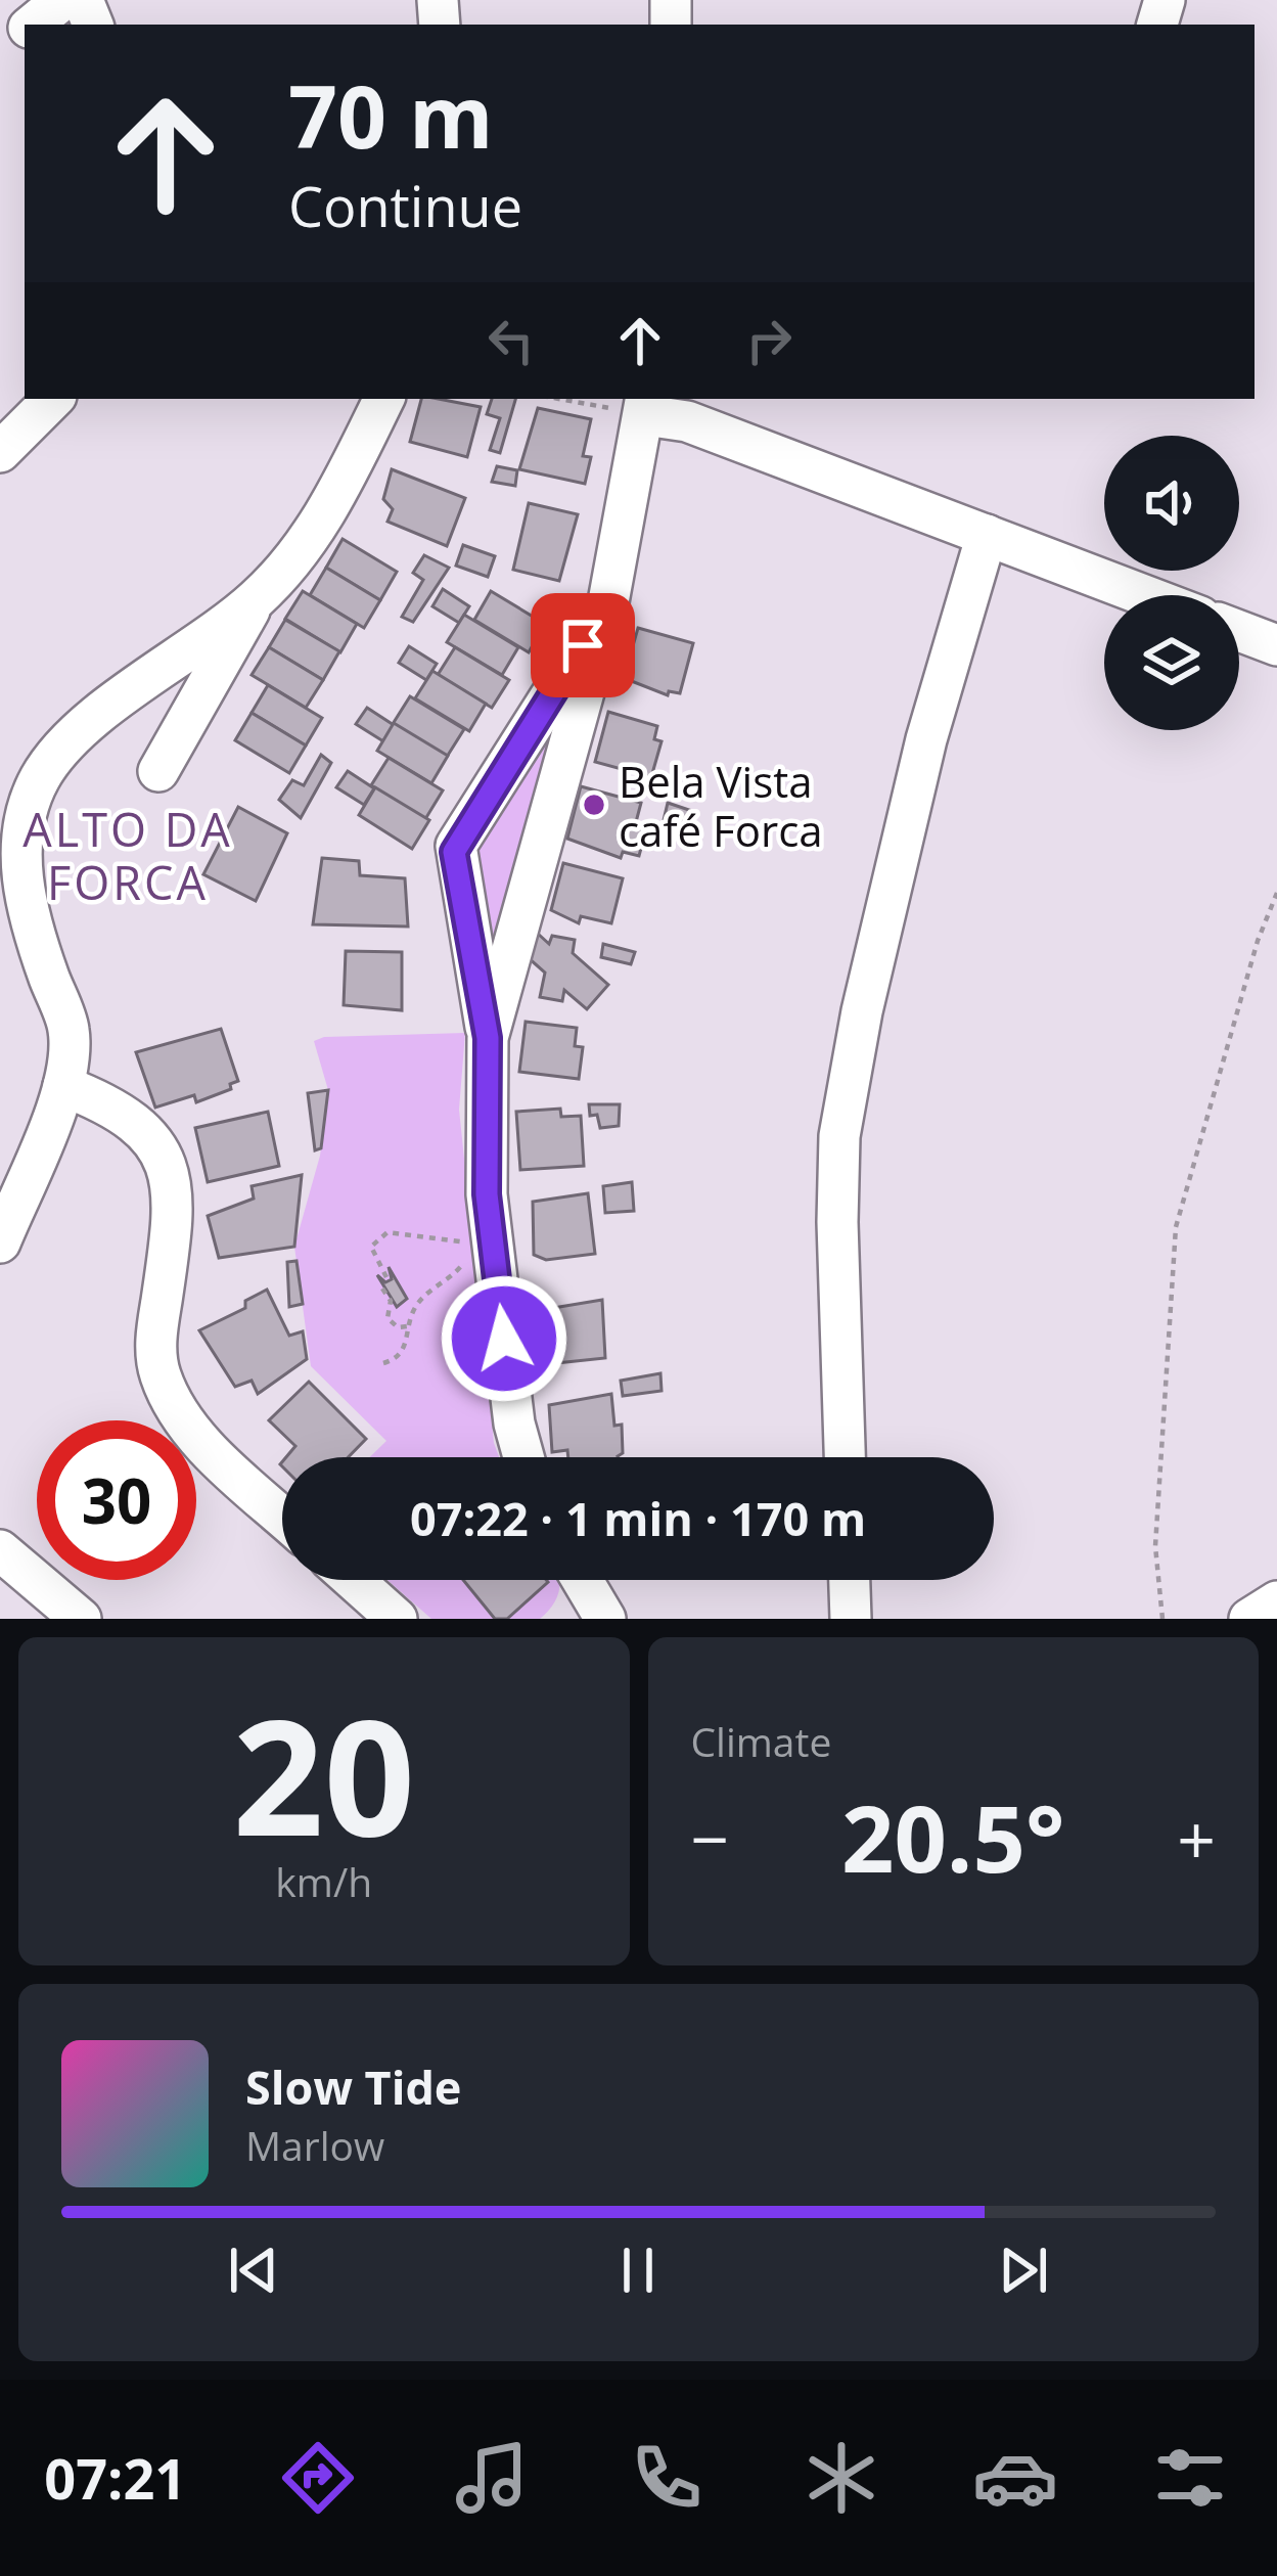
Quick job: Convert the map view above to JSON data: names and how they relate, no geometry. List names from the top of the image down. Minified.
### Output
{"districts":["ALTO DA FORCA"],"places":["Bela Vista café Forca"],"page":{"turn":["70 m","Continue"],"limit":"30","trip":"07:22 · 1 min · 170 m","tile":[["20","km/h"],"Climate"],"heat":["−","20.5°","+"],"song":["Slow Tide","Marlow"],"tabs":"07:21"}}
